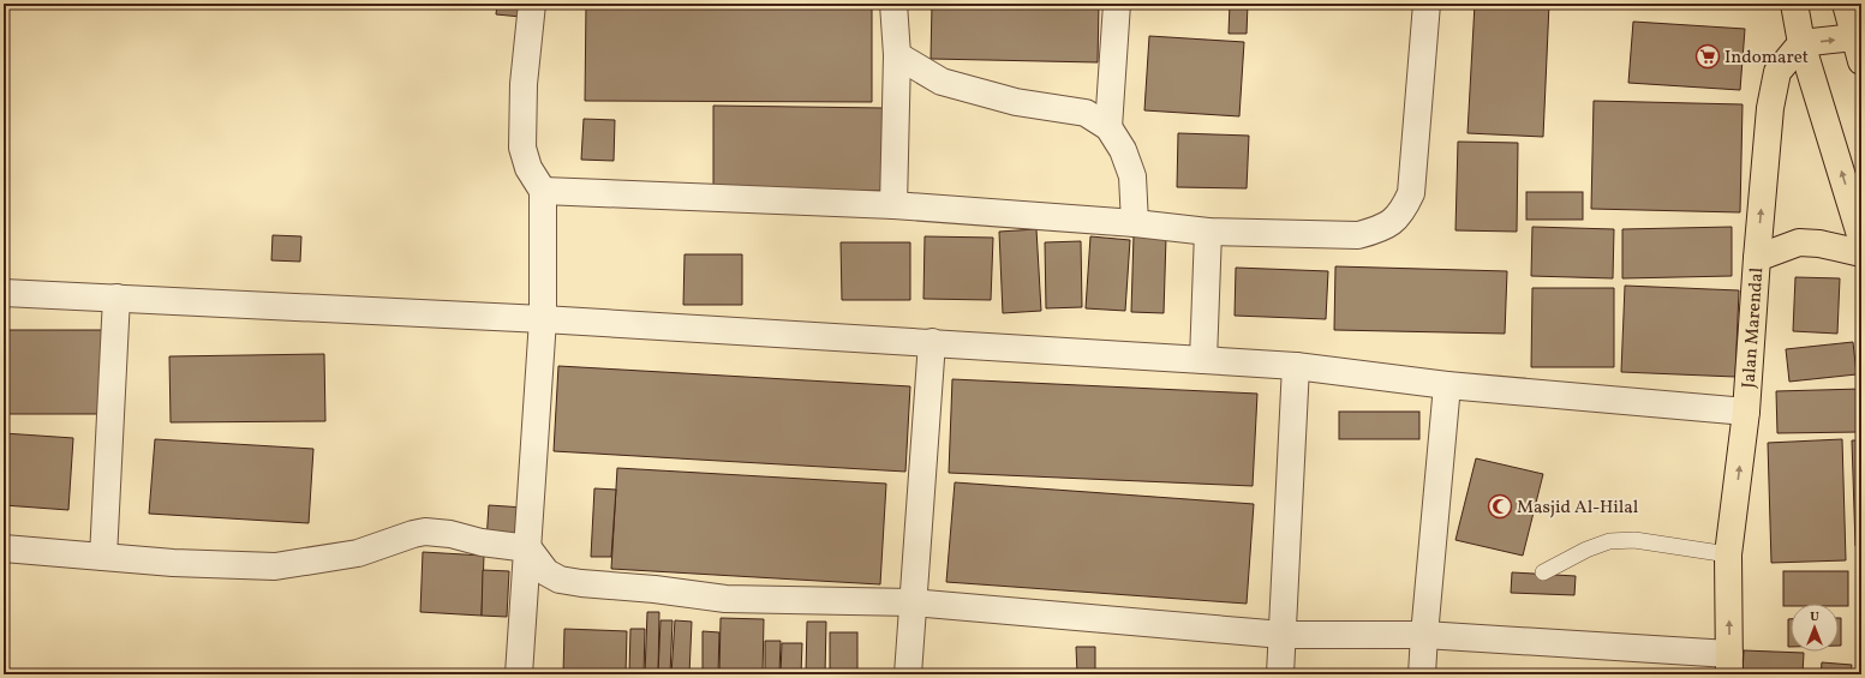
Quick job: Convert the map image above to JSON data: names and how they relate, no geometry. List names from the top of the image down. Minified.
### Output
{"streets":{"main road":["Jalan Marendal"]},"places":{"supermarket":["Indomaret"],"mosque":["Masjid Al-Hilal"]},"north":"top"}
